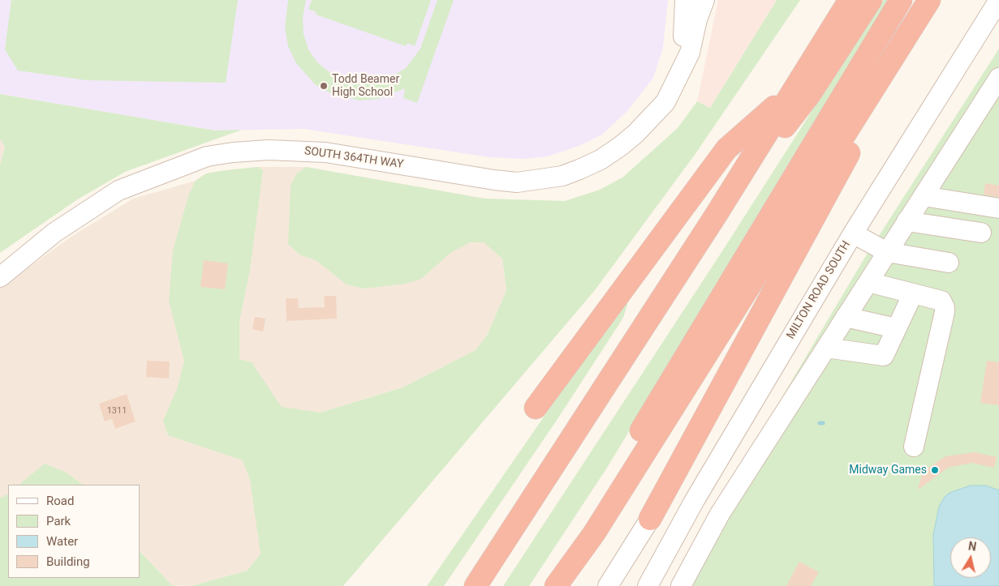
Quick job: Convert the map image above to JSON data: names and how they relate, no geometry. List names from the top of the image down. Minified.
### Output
{"streets":{"street":["SOUTH 364TH WAY","MILTON ROAD SOUTH"]},"places":["Todd Beamer High School","Midway Games"],"house_numbers":["1311"],"legend":["Road","Park","Water","Building"],"north":"top"}
